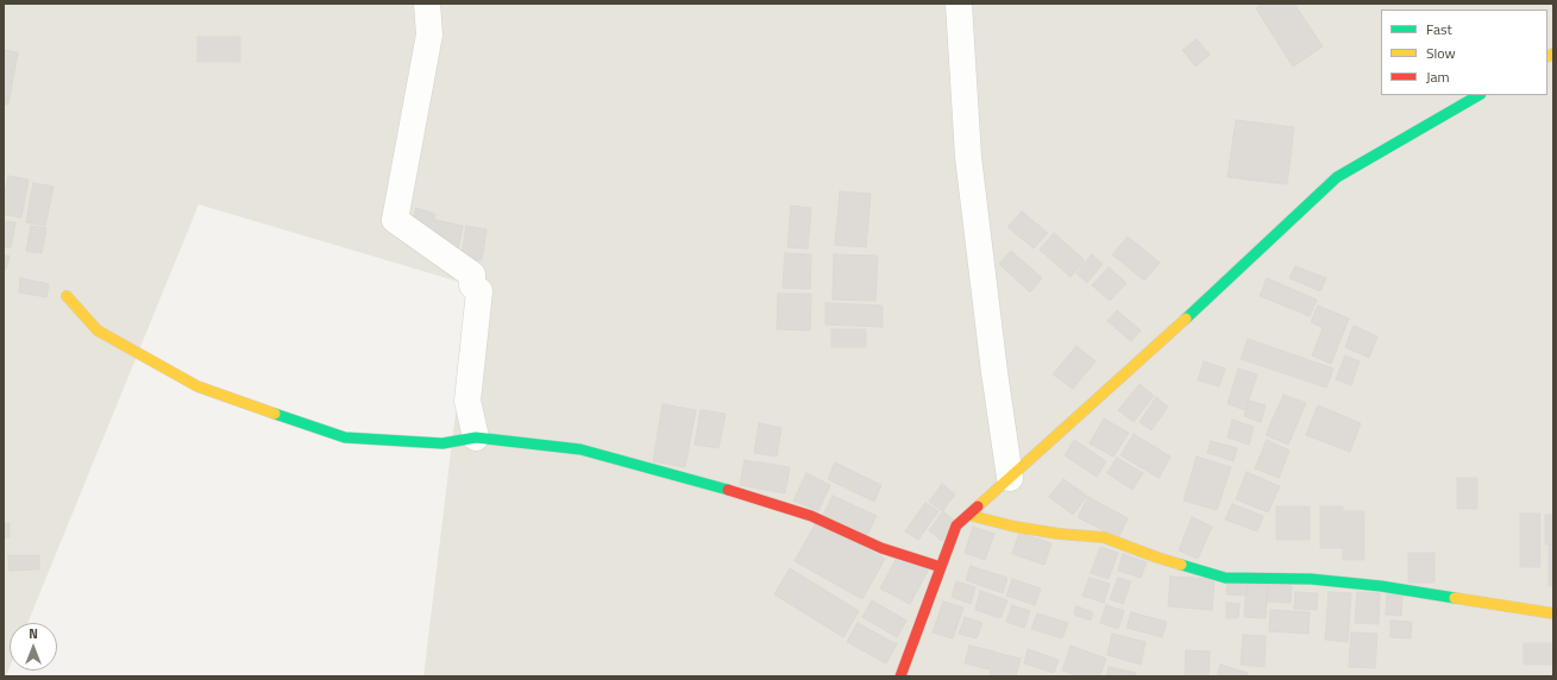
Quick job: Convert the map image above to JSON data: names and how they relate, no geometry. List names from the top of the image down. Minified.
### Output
{"legend":["Fast","Slow","Jam"],"north":"top"}
